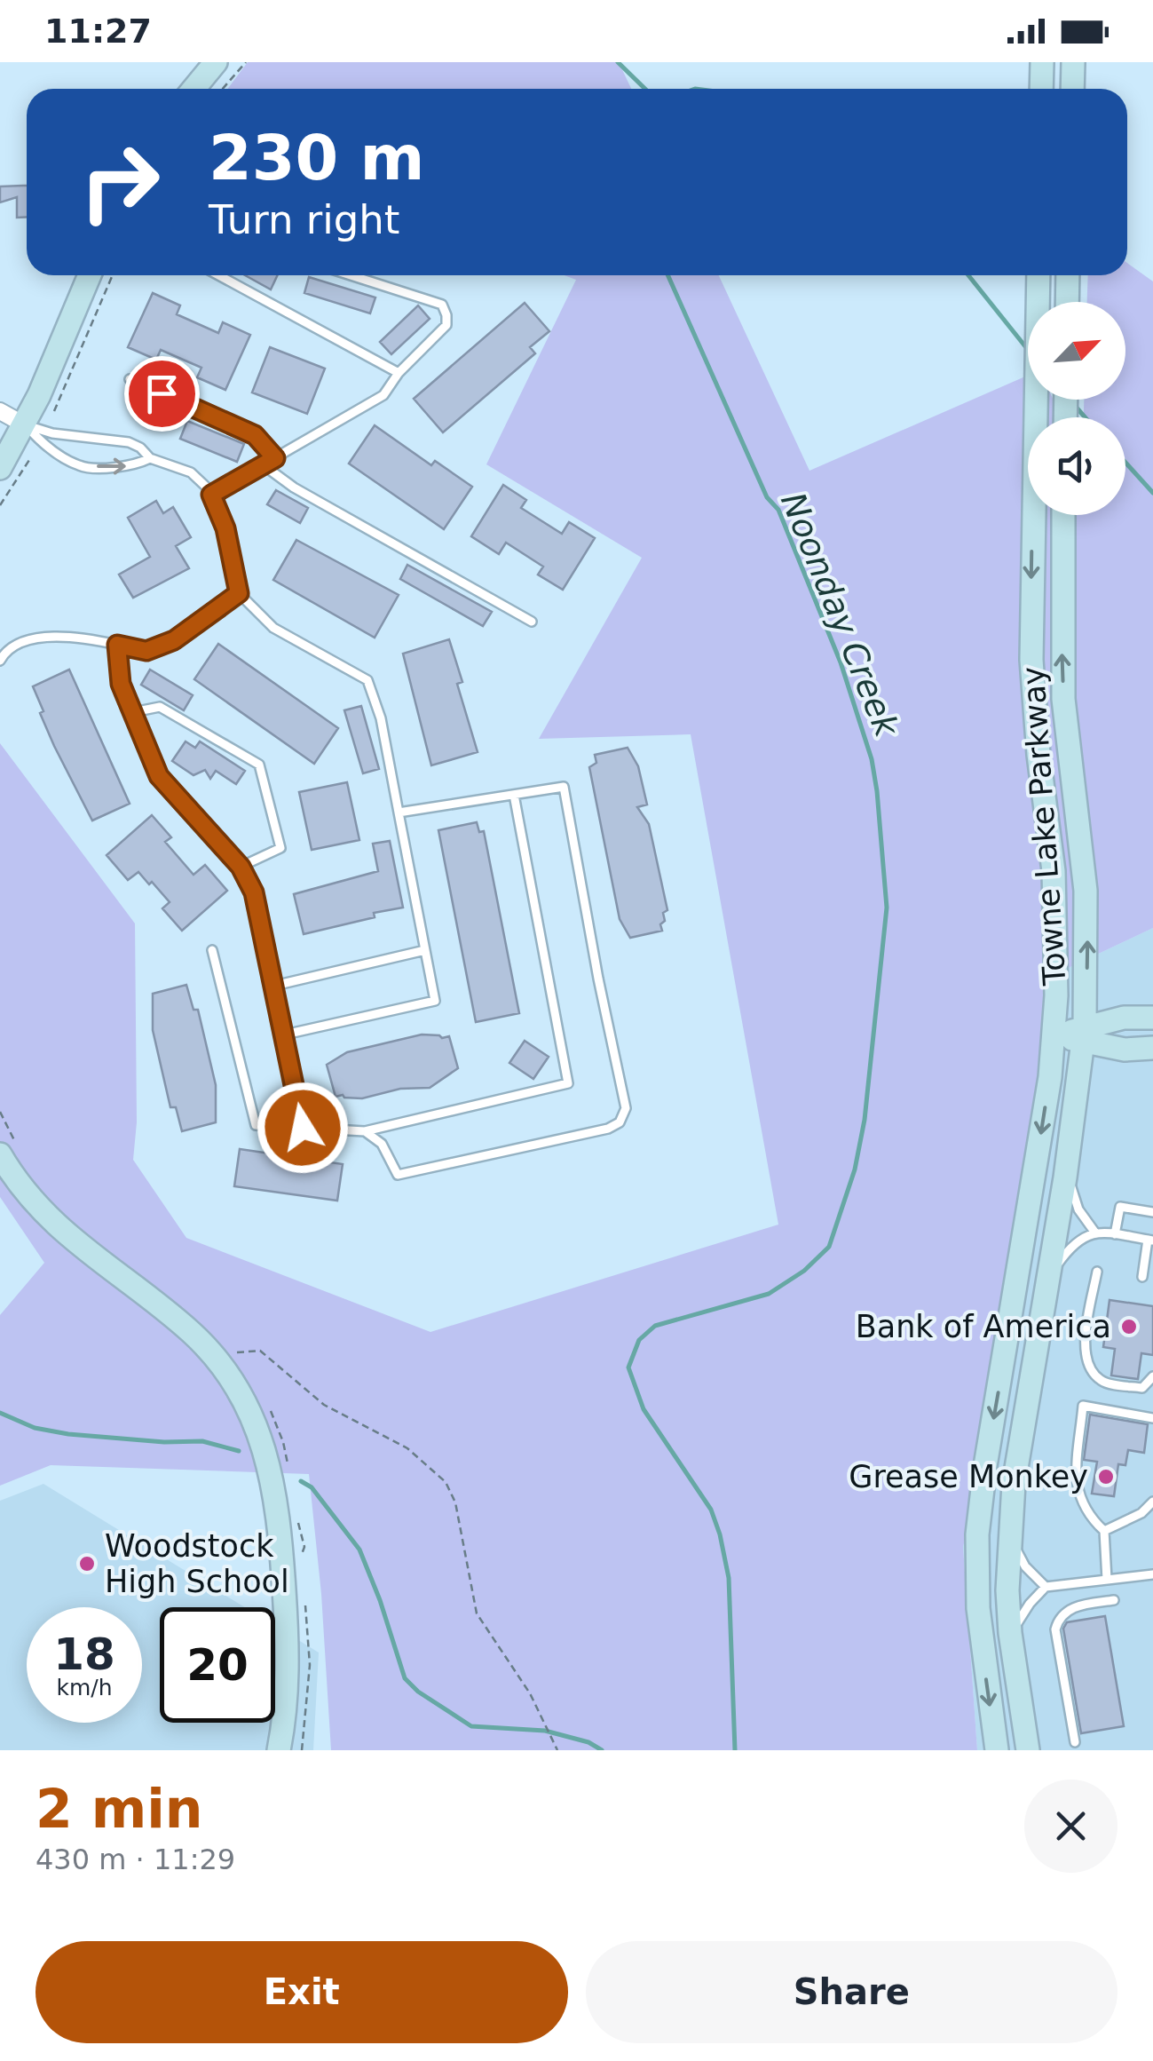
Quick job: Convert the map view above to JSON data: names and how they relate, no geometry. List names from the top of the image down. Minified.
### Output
{"streets":{"main road":["Towne Lake Parkway"]},"water":["Noonday Creek"],"places":["Bank of America","Grease Monkey","Woodstock High School"],"north":"top right","page":{"status":"11:27","turn":["230 m","Turn right"],"speed":"18 km/h","limit":"20","heading":["2 min","430 m · 11:29"],"buttons":["Exit","Share"]}}
